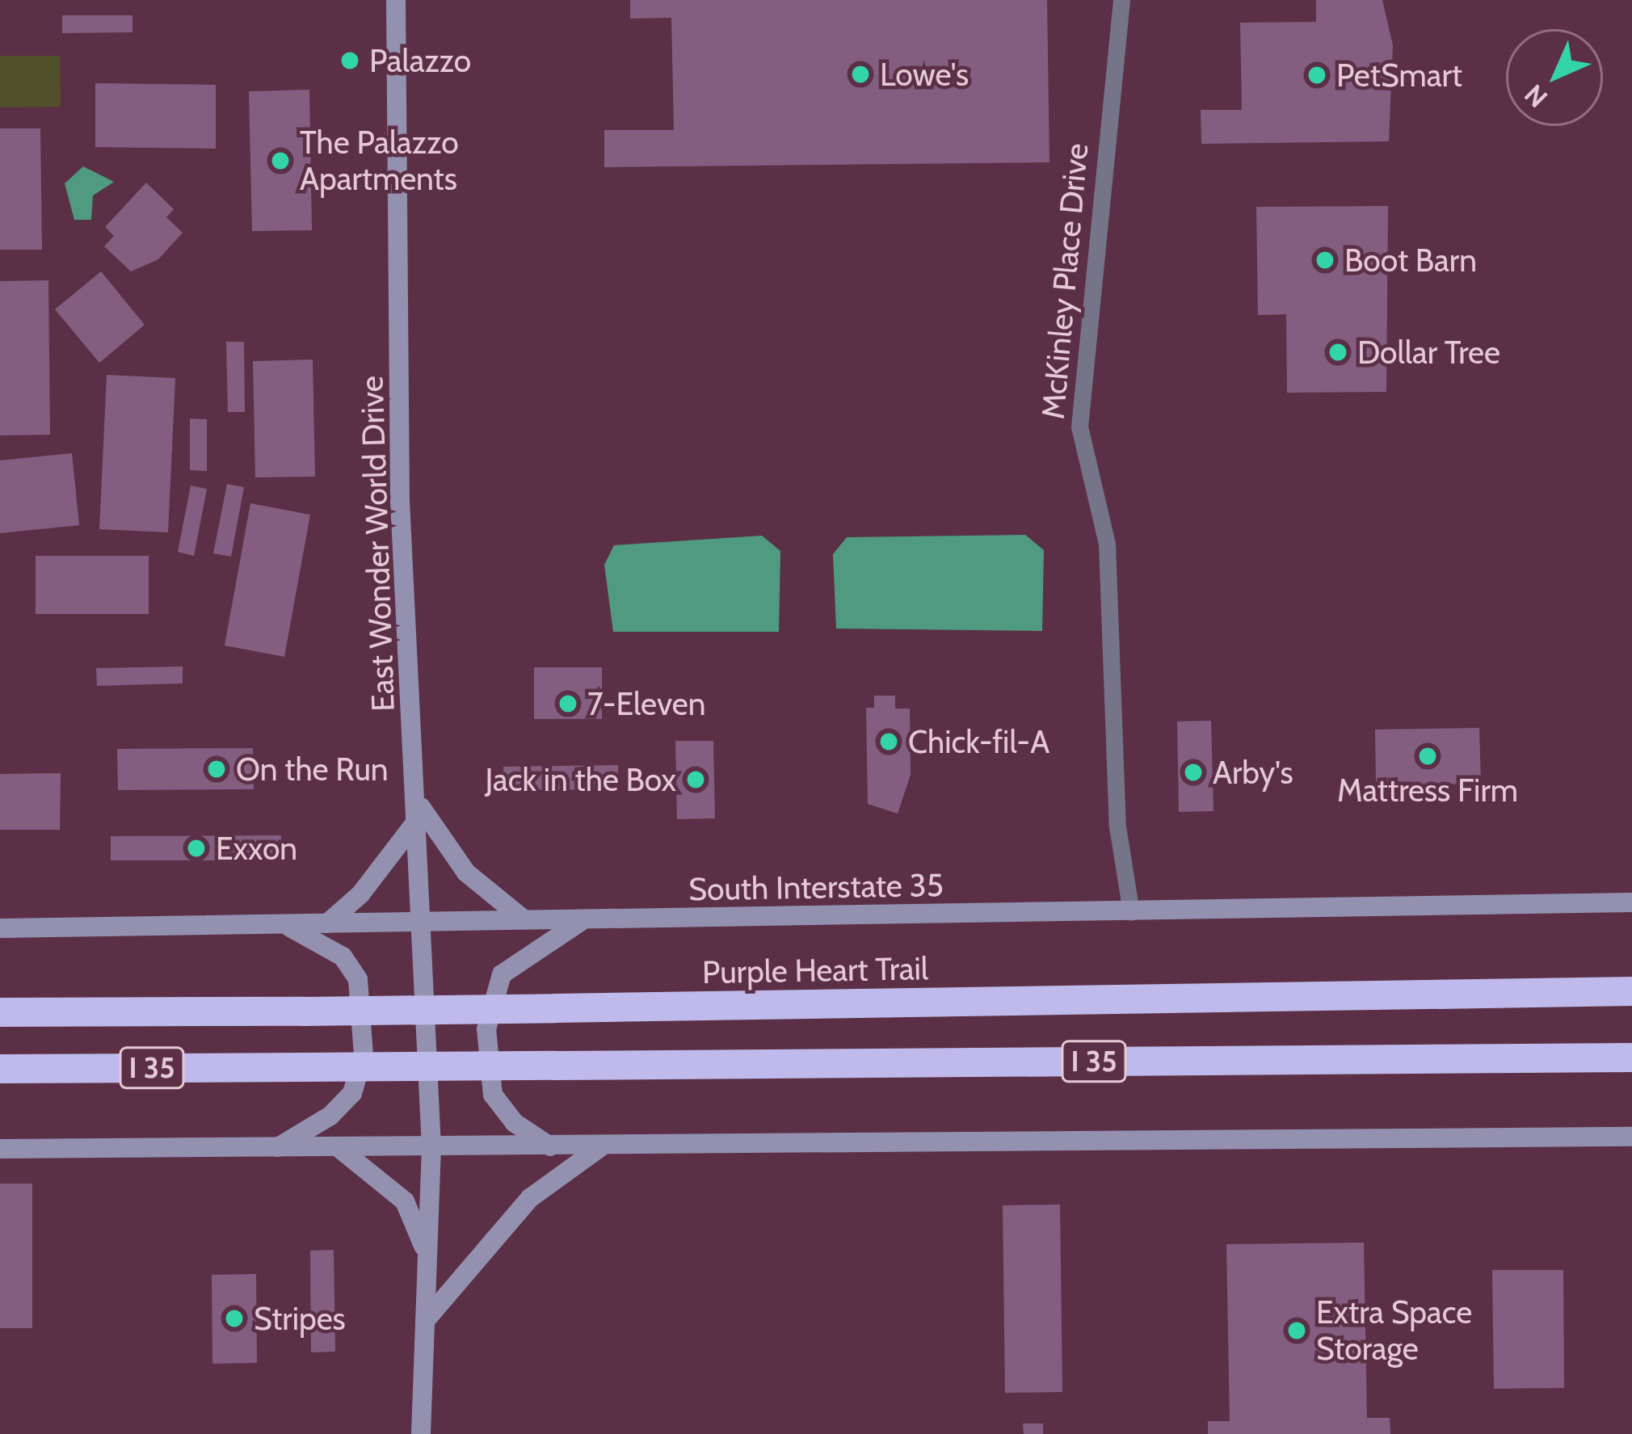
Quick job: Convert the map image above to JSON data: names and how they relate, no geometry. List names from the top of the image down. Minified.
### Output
{"streets":{"highway":["Purple Heart Trail","I 35"],"main road":["East Wonder World Drive","South Interstate 35"],"street":["McKinley Place Drive"]},"crossings":[["McKinley Place Drive","South Interstate 35"],["East Wonder World Drive","South Interstate 35"]],"places":["Palazzo","Lowe's","PetSmart","The Palazzo Apartments","Boot Barn","Dollar Tree","7-Eleven","Chick-fil-A","Mattress Firm","On the Run","Arby's","Jack in the Box","Exxon","Stripes","Extra Space Storage"],"north":"bottom left"}
